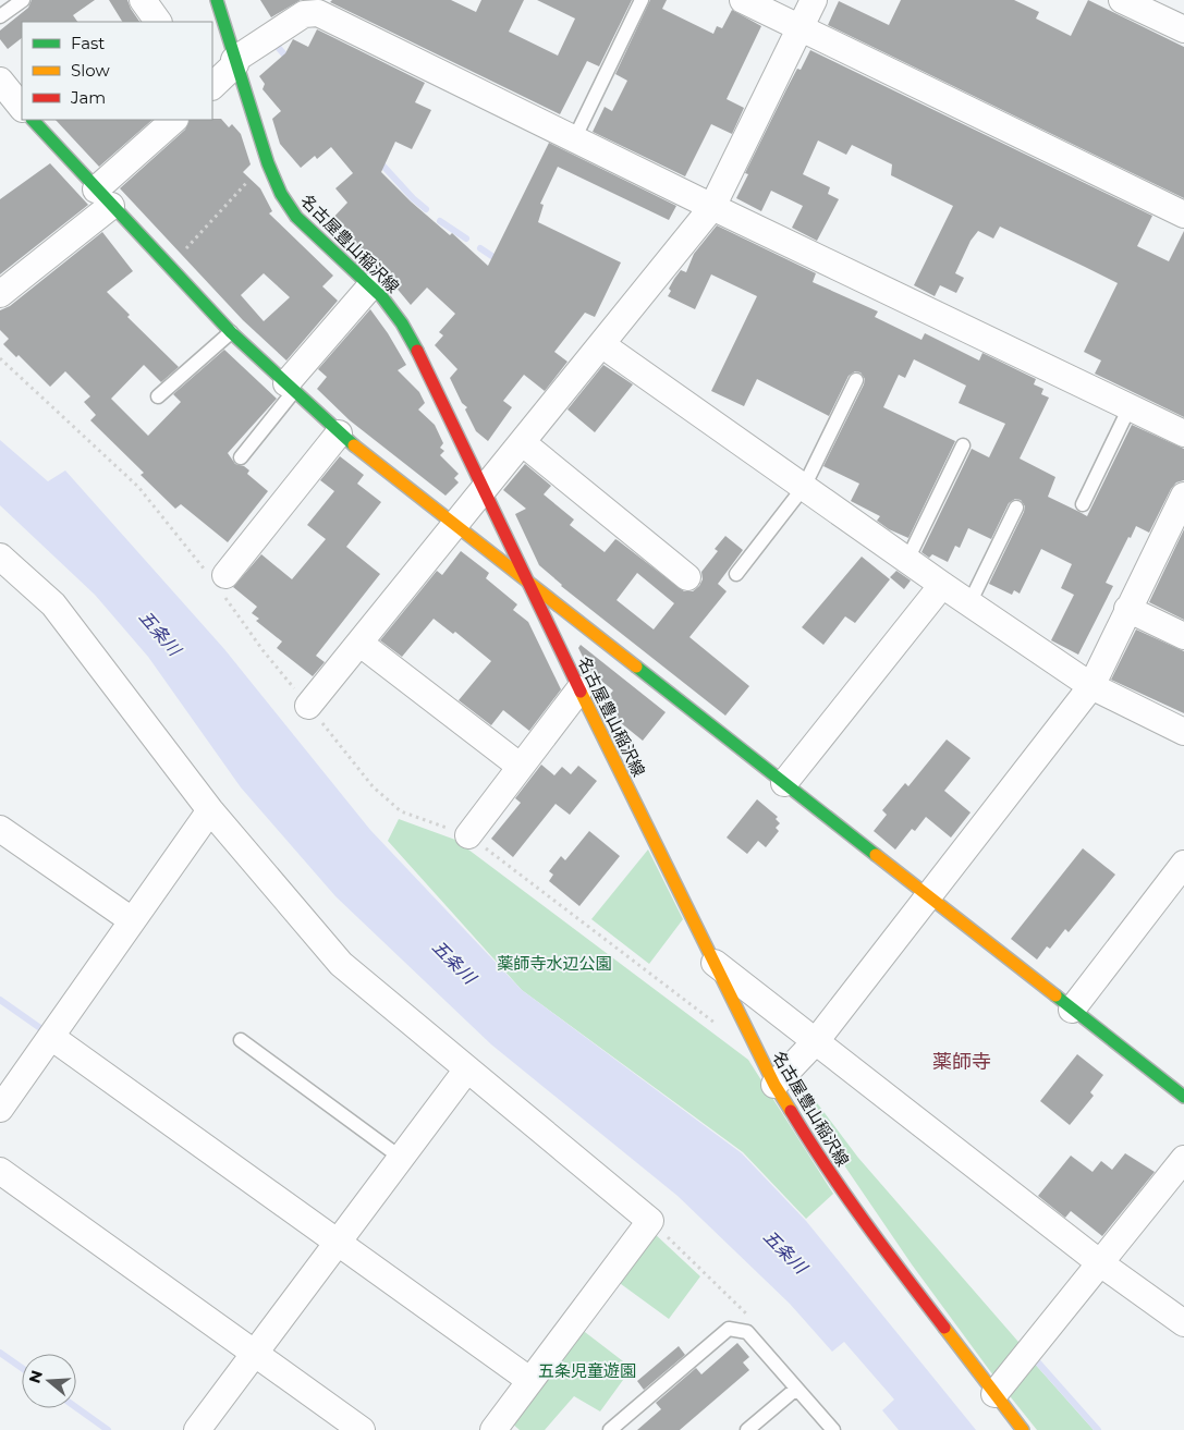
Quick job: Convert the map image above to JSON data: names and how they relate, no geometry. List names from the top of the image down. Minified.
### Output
{"streets":{"main road":["名古屋豊山稲沢線"]},"districts":["薬師寺"],"water":["五条川"],"parks":["薬師寺水辺公園","五条児童遊園"],"legend":["Fast","Slow","Jam"],"north":"left"}
